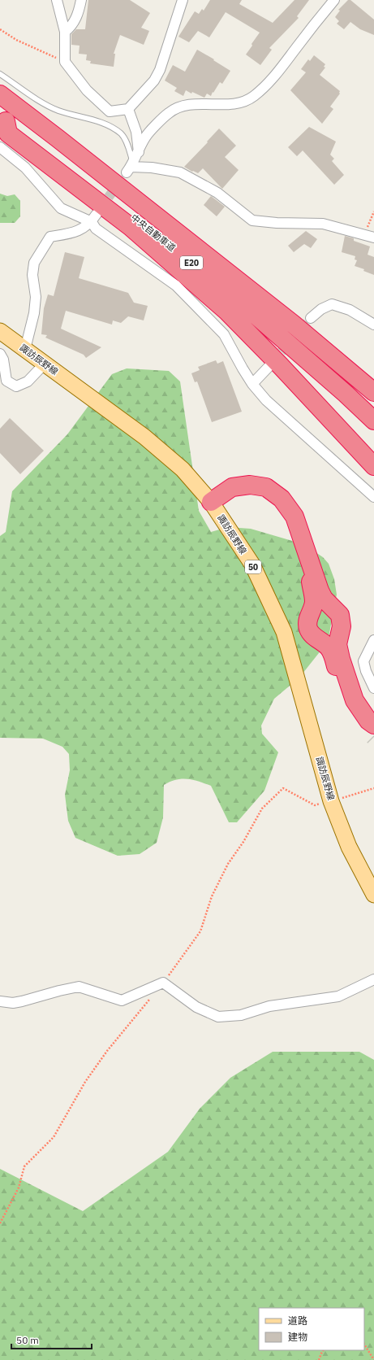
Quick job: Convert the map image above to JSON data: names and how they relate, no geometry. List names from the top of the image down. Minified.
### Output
{"streets":{"highway":["中央自動車道","E20"],"main road":["諏訪辰野線","50"]},"legend":["道路","建物"],"scale_bar":"50 m"}
